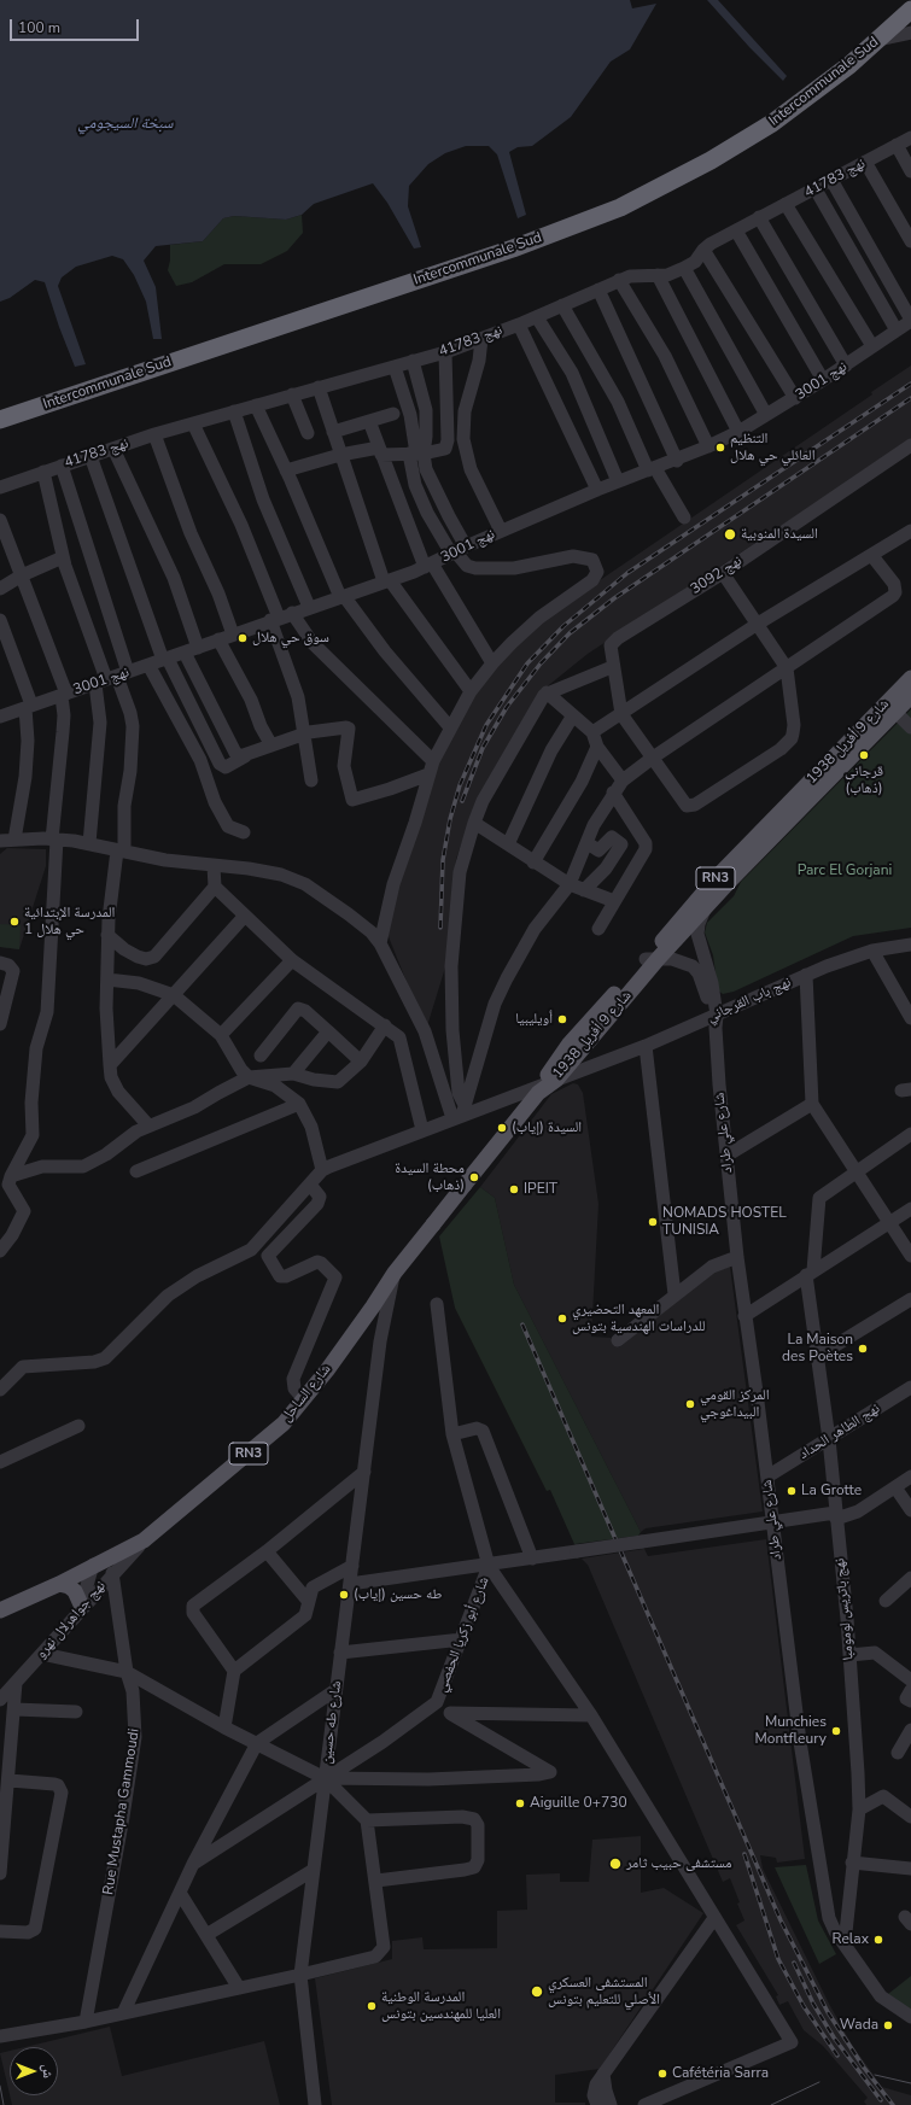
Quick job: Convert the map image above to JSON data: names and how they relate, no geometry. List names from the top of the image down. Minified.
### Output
{"streets":{"highway":["Intercommunale Sud"],"main road":["شارع 9 أفريل 1938","RN3","شارع الساحل"],"street":["نهج 41783","نهج 3001","نهج 3092","نهج باب القرجاني","شارع علي طراد","نهج الطاهر الحداد","نهج باتريس لومومبا","نهج جواهرلال نهرو","شارع أبو زكريا الحفصي","شارع طه حسين","Rue Mustapha Gammoudi"]},"crossings":[["شارع 9 أفريل 1938","نهج باب القرجاني"],["شارع 9 أفريل 1938","شارع علي طراد"],["شارع 9 أفريل 1938","شارع الساحل"],["نهج باب القرجاني","شارع علي طراد"],["نهج باب القرجاني","شارع الساحل"],["شارع علي طراد","نهج الطاهر الحداد"],["شارع علي طراد","نهج باتريس لومومبا"],["شارع علي طراد","شارع أبو زكريا الحفصي"],["شارع الساحل","نهج جواهرلال نهرو"],["نهج الطاهر الحداد","نهج باتريس لومومبا"],["نهج باتريس لومومبا","شارع أبو زكريا الحفصي"],["نهج جواهرلال نهرو","Rue Mustapha Gammoudi"],["شارع أبو زكريا الحفصي","شارع طه حسين"]],"water":["سبخة السيجومي"],"parks":["Parc El Gorjani"],"places":["التنظيم العائلي حي هلال","السيدة المنوبية","سوق حي هلال","قرجاني (ذهاب)","المدرسة الإبتدائية حي هلال 1","أويليبيا","السيدة (إياب)","محطة السيدة (ذهاب)","IPEIT","NOMADS HOSTEL TUNISIA","المعهد التحضيري للدراسات الهندسية بتونس","La Maison des Poètes","المركز القومي البيداغوجي","La Grotte","طه حسين (إياب)","Munchies Montfleury","Aiguille 0+730","مستشفى حبيب ثامر","Relax","المستشفى العسكري الأصلي للتعليم بتونس","المدرسة الوطنية العليا للمهندسين بتونس","Wada","Cafétéria Sarra"],"scale_bar":"100 m","north":"right"}
